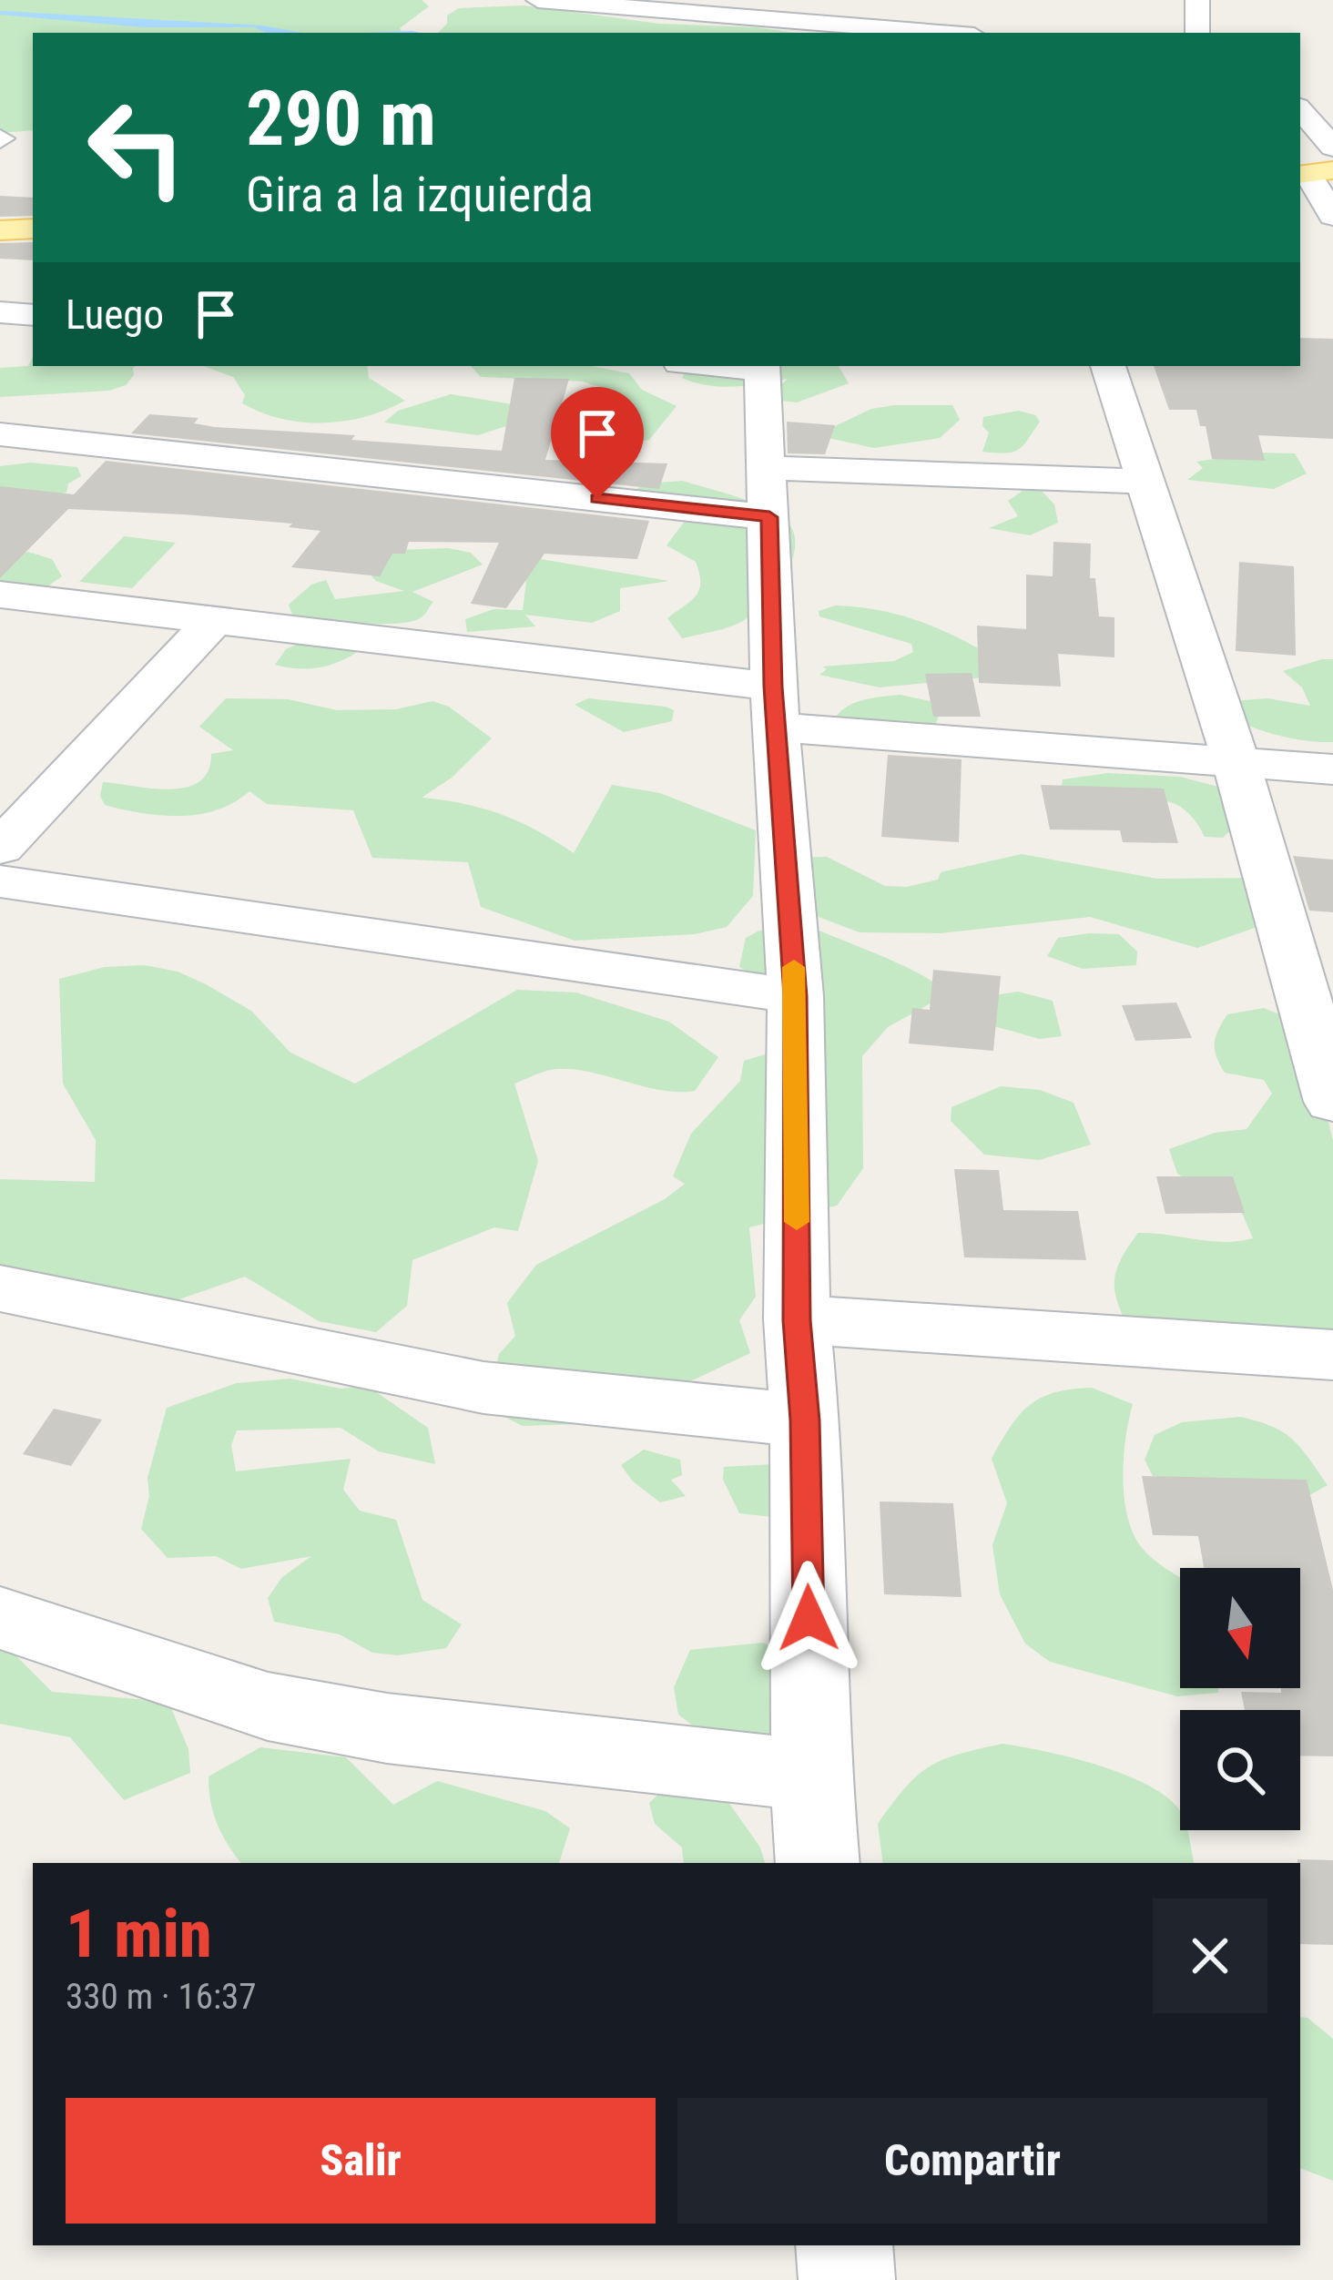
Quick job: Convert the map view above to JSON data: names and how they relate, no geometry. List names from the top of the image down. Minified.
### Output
{"north":"bottom","page":{"turn":["290 m","Gira a la izquierda"],"then":"Luego","heading":["1 min","330 m · 16:37"],"buttons":["Salir","Compartir"]}}
